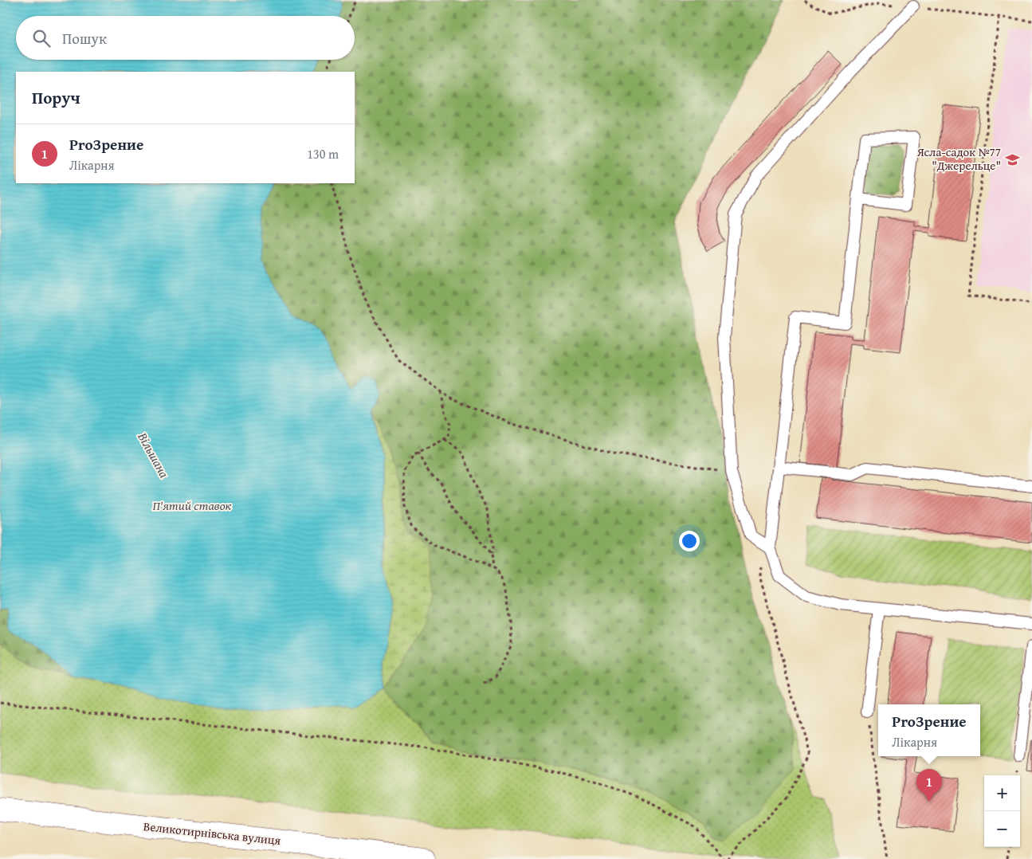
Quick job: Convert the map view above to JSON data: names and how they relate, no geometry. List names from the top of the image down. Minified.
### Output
{"streets":{"main road":["Великотирнівська вулиця"]},"water":["Вільшана","П'ятий ставок"],"places":{"school or university":["Ясла-садок №77 \"Джерельце\""]},"page":{"search":"Пошук","heading":"Поруч","list":[{"mark":"1","name":"ProЗрение","note":"Лікарня","value":"130 m"}],"popup":["ProЗрение","Лікарня"],"pins":"1","map_buttons":["+","−"]}}
